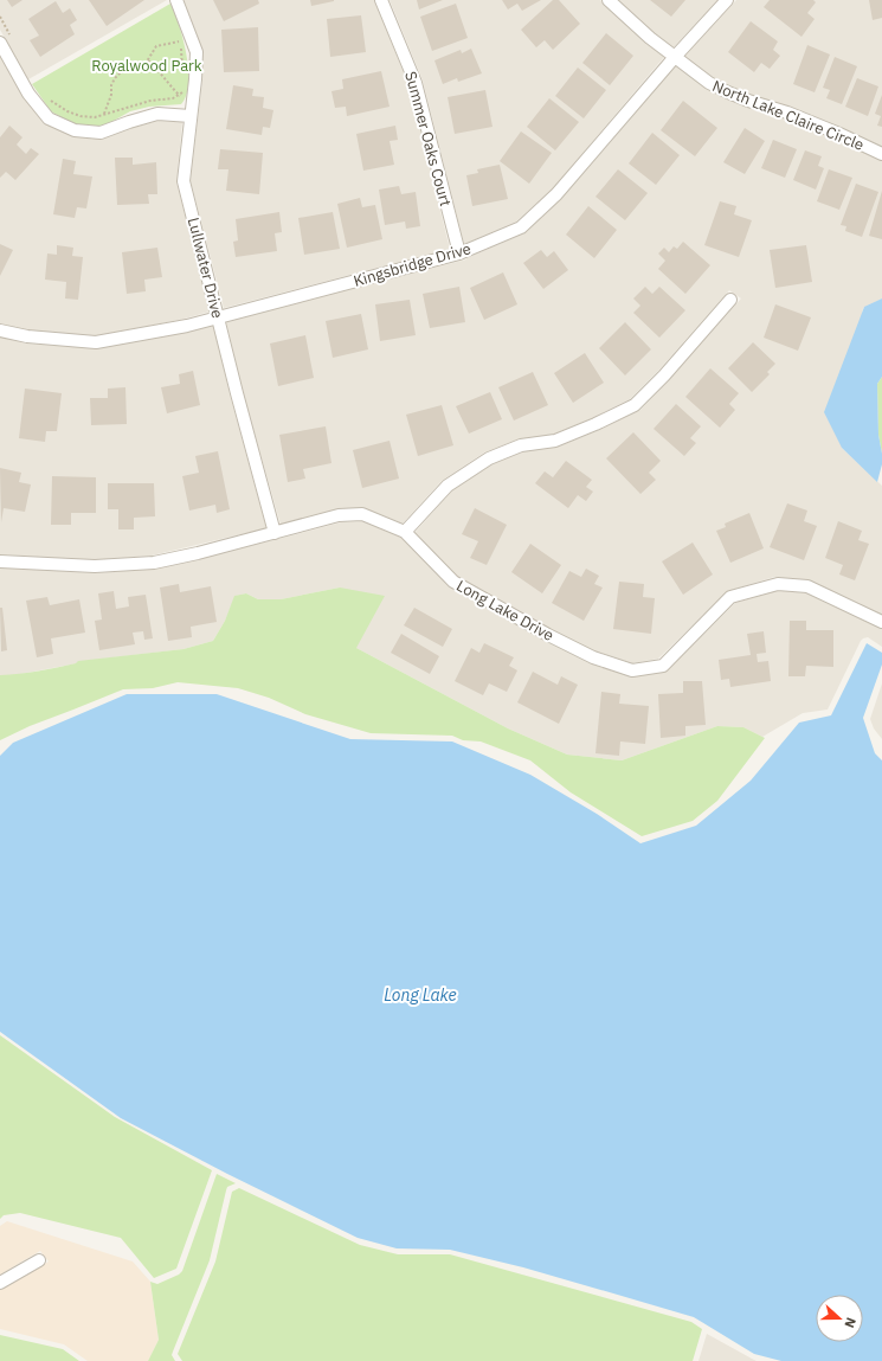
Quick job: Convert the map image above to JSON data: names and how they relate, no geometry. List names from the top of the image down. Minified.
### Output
{"streets":{"street":["North Lake Claire Circle","Summer Oaks Court","Kingsbridge Drive","Lullwater Drive","Long Lake Drive"]},"crossings":[["North Lake Claire Circle","Kingsbridge Drive"],["Summer Oaks Court","Kingsbridge Drive"],["Kingsbridge Drive","Lullwater Drive"],["Lullwater Drive","Long Lake Drive"]],"water":["Long Lake"],"parks":["Royalwood Park"],"north":"right"}
